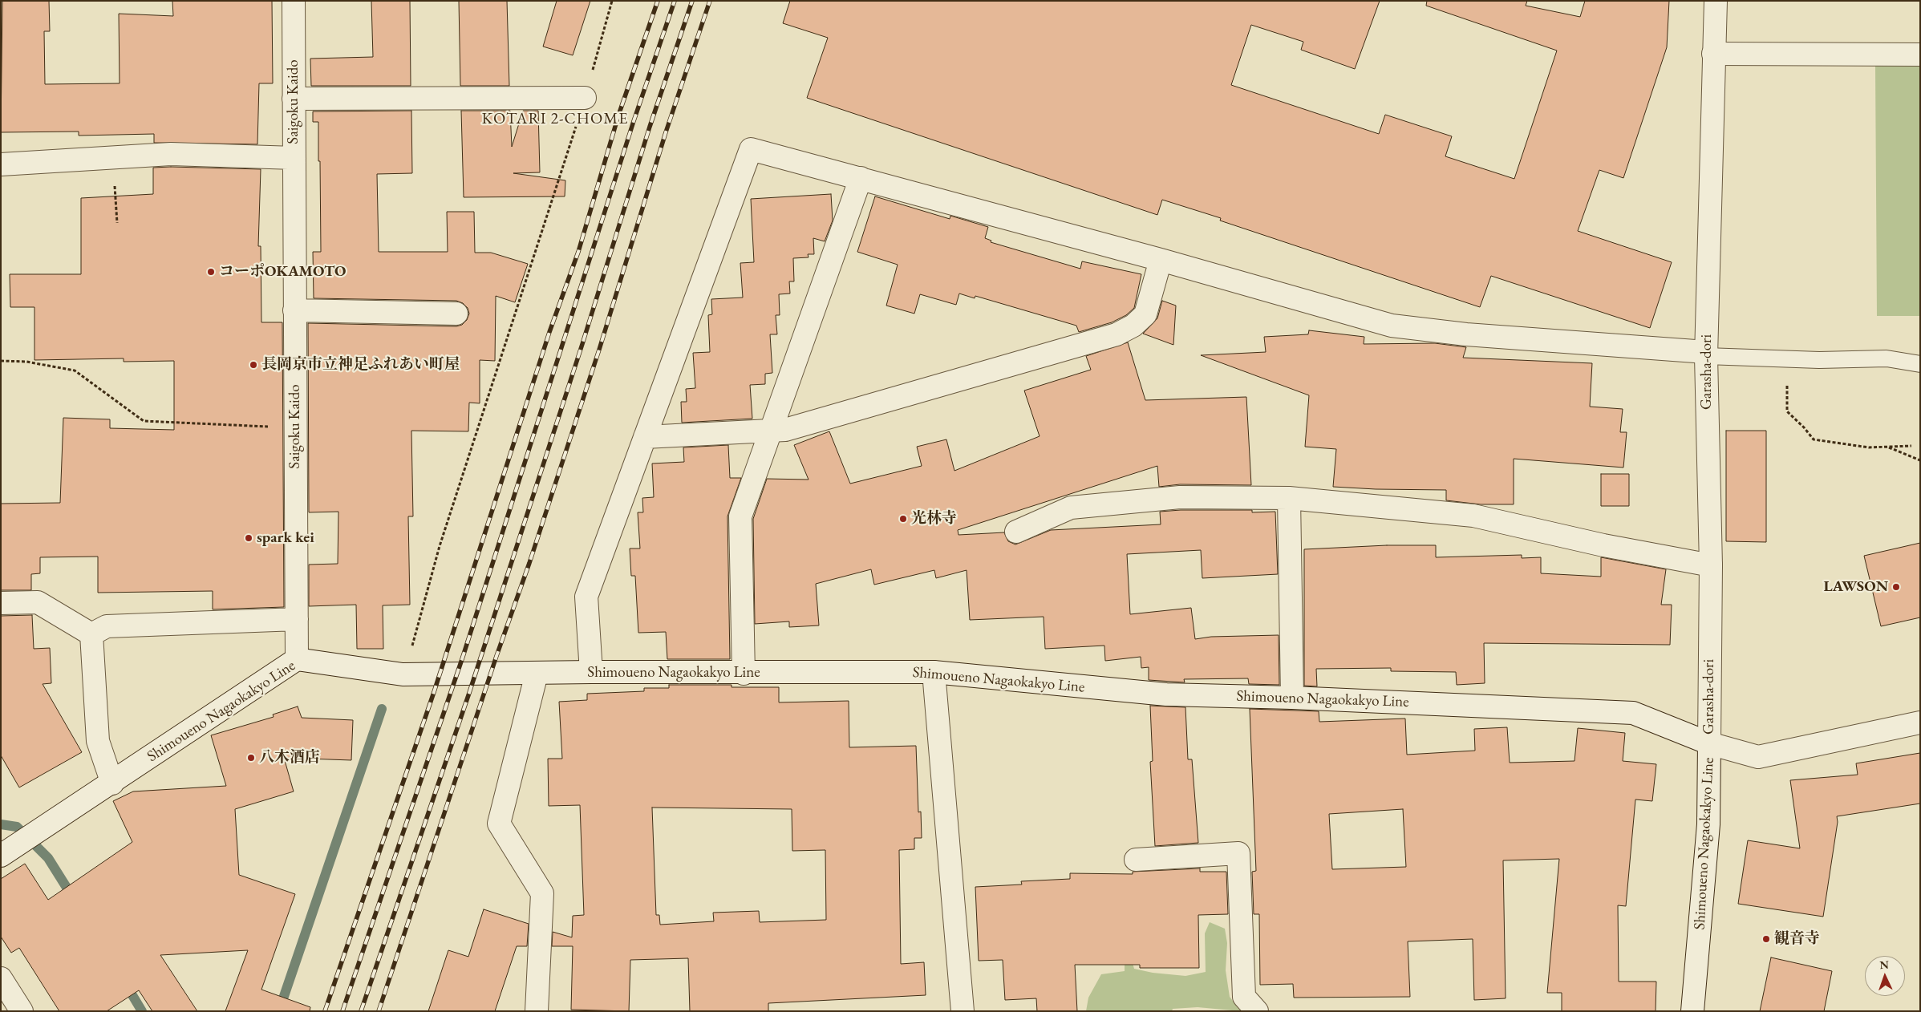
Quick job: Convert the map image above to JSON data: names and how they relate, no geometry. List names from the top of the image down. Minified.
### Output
{"streets":{"street":["Saigoku Kaido","Garasha-dori","Shimoueno Nagaokakyo Line"]},"crossings":[["Saigoku Kaido","Shimoueno Nagaokakyo Line"],["Garasha-dori","Shimoueno Nagaokakyo Line"]],"districts":["KOTARI 2-CHOME"],"places":["コーポOKAMOTO","長岡京市立神足ふれあい町屋","光林寺","spark kei","LAWSON","八木酒店","観音寺"],"north":"top"}
